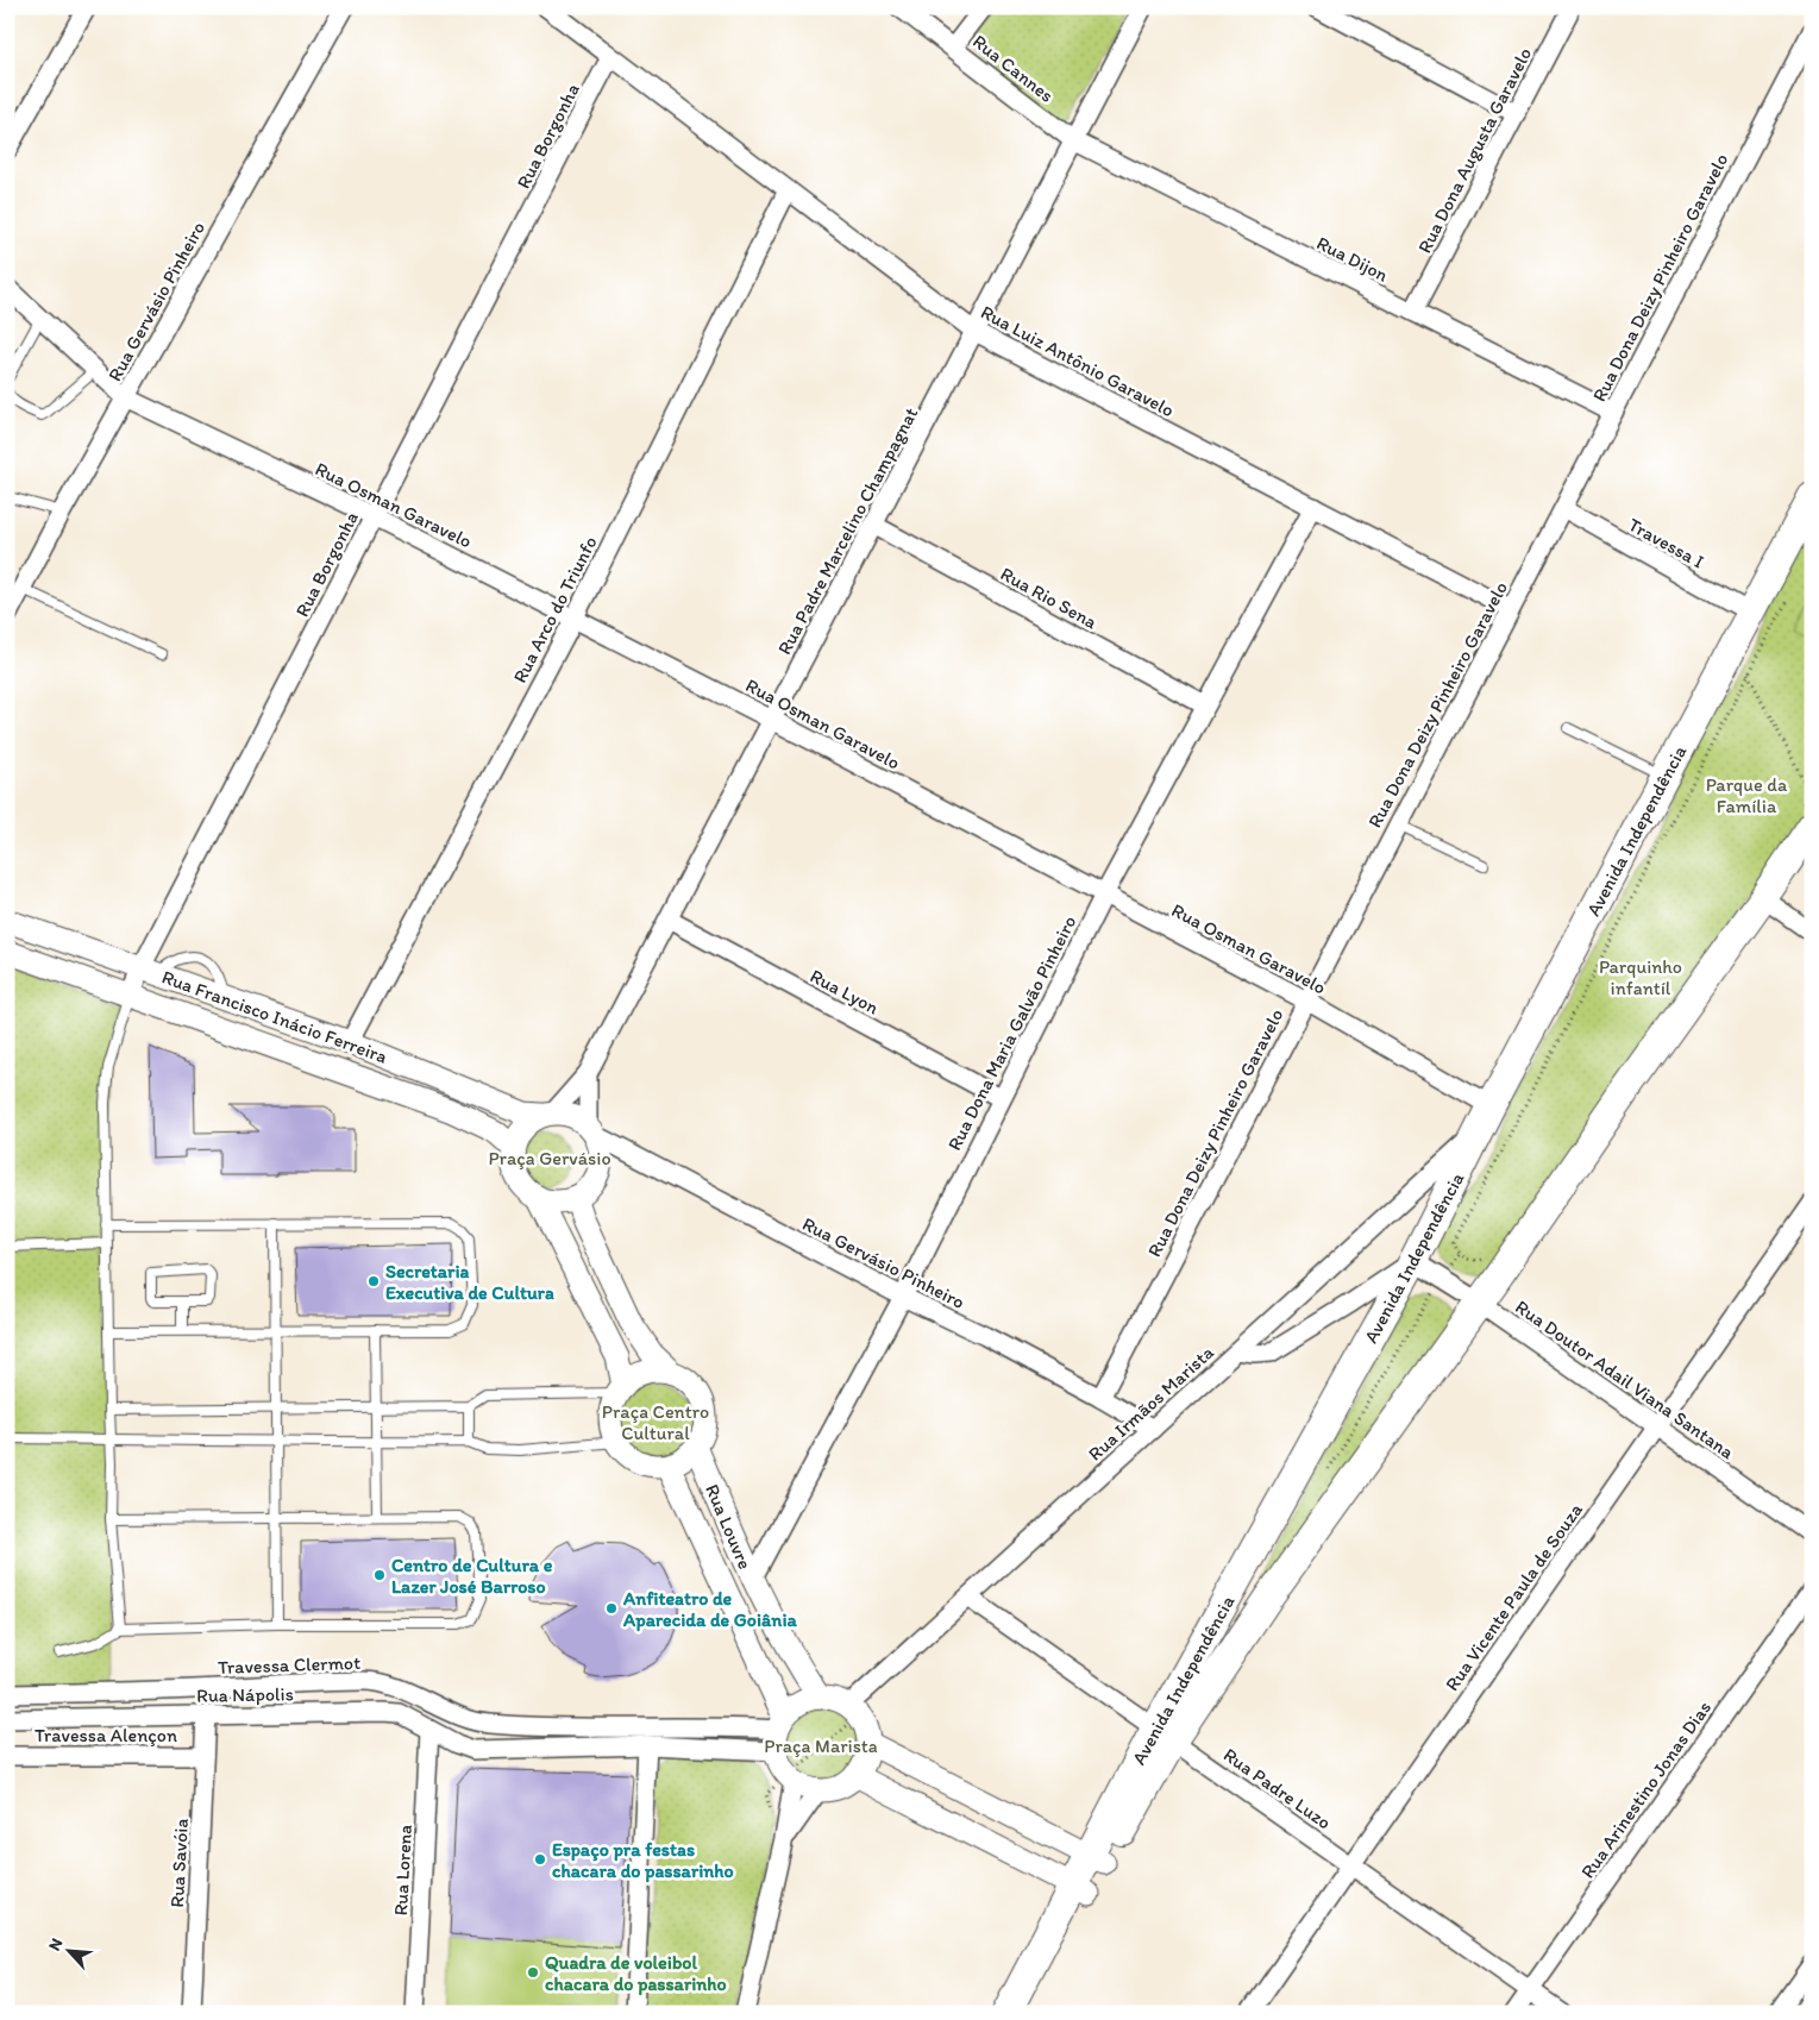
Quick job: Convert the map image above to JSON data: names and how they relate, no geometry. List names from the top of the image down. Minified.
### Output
{"streets":{"main road":["Avenida Independência"],"street":["Rua Cannes","Rua Borgonha","Rua Dona Augusta Garavelo","Rua Dijon","Rua Dona Deizy Pinheiro Garavelo","Rua Gervásio Pinheiro","Rua Luiz Antônio Garavelo","Rua Osman Garavelo","Rua Padre Marcelino Champagnat","Travessa I","Rua Rio Sena","Rua Arco do Triunfo","Rua Lyon","Rua Francisco Inácio Ferreira","Rua Dona Maria Galvão Pinheiro","Rua Doutor Adail Viana Santana","Rua Irmãos Marista","Rua Louvre","Rua Vicente Paula de Souza","Travessa Clermot","Rua Nápolis","Travessa Alençon","Rua Padre Luzo","Rua Arinestino Jonas Dias","Rua Savóia","Rua Lorena"]},"crossings":[["Rua Cannes","Rua Dijon"],["Rua Cannes","Rua Padre Marcelino Champagnat"],["Rua Borgonha","Rua Luiz Antônio Garavelo"],["Rua Borgonha","Rua Osman Garavelo"],["Rua Borgonha","Rua Francisco Inácio Ferreira"],["Rua Dona Augusta Garavelo","Rua Dijon"],["Rua Dijon","Rua Dona Deizy Pinheiro Garavelo"],["Rua Dijon","Rua Padre Marcelino Champagnat"],["Rua Dona Deizy Pinheiro Garavelo","Rua Gervásio Pinheiro"],["Rua Dona Deizy Pinheiro Garavelo","Rua Luiz Antônio Garavelo"],["Rua Dona Deizy Pinheiro Garavelo","Rua Osman Garavelo"],["Rua Dona Deizy Pinheiro Garavelo","Travessa I"],["Rua Gervásio Pinheiro","Rua Osman Garavelo"],["Rua Gervásio Pinheiro","Rua Padre Marcelino Champagnat"],["Rua Gervásio Pinheiro","Rua Francisco Inácio Ferreira"],["Rua Gervásio Pinheiro","Rua Dona Maria Galvão Pinheiro"],["Rua Gervásio Pinheiro","Rua Irmãos Marista"],["Rua Luiz Antônio Garavelo","Rua Padre Marcelino Champagnat"],["Rua Luiz Antônio Garavelo","Rua Arco do Triunfo"],["Rua Luiz Antônio Garavelo","Rua Dona Maria Galvão Pinheiro"],["Rua Osman Garavelo","Rua Padre Marcelino Champagnat"],["Rua Osman Garavelo","Rua Arco do Triunfo"],["Rua Osman Garavelo","Avenida Independência"],["Rua Osman Garavelo","Rua Dona Maria Galvão Pinheiro"],["Rua Osman Garavelo","Rua Irmãos Marista"],["Rua Padre Marcelino Champagnat","Rua Rio Sena"],["Rua Padre Marcelino Champagnat","Rua Lyon"],["Rua Padre Marcelino Champagnat","Rua Francisco Inácio Ferreira"],["Travessa I","Avenida Independência"],["Rua Rio Sena","Rua Dona Maria Galvão Pinheiro"],["Rua Arco do Triunfo","Rua Francisco Inácio Ferreira"],["Avenida Independência","Rua Doutor Adail Viana Santana"],["Avenida Independência","Rua Irmãos Marista"],["Avenida Independência","Rua Padre Luzo"],["Rua Lyon","Rua Dona Maria Galvão Pinheiro"],["Rua Dona Maria Galvão Pinheiro","Rua Louvre"],["Rua Doutor Adail Viana Santana","Rua Vicente Paula de Souza"],["Rua Irmãos Marista","Rua Louvre"],["Rua Irmãos Marista","Travessa Clermot"],["Rua Irmãos Marista","Rua Padre Luzo"],["Rua Louvre","Travessa Clermot"],["Rua Vicente Paula de Souza","Rua Padre Luzo"],["Rua Nápolis","Rua Savóia"],["Rua Nápolis","Rua Lorena"],["Travessa Alençon","Rua Savóia"],["Rua Padre Luzo","Rua Arinestino Jonas Dias"]],"parks":["Parque da Família","Parquinho infantíl","Praça Gervásio","Praça Centro Cultural","Praça Marista"],"places":["Secretaria Executiva de Cultura","Centro de Cultura e Lazer José Barroso","Anfiteatro de Aparecida de Goiânia","Espaço pra festas chacara do passarinho","Quadra de voleibol chacara do passarinho"],"north":"top left"}
